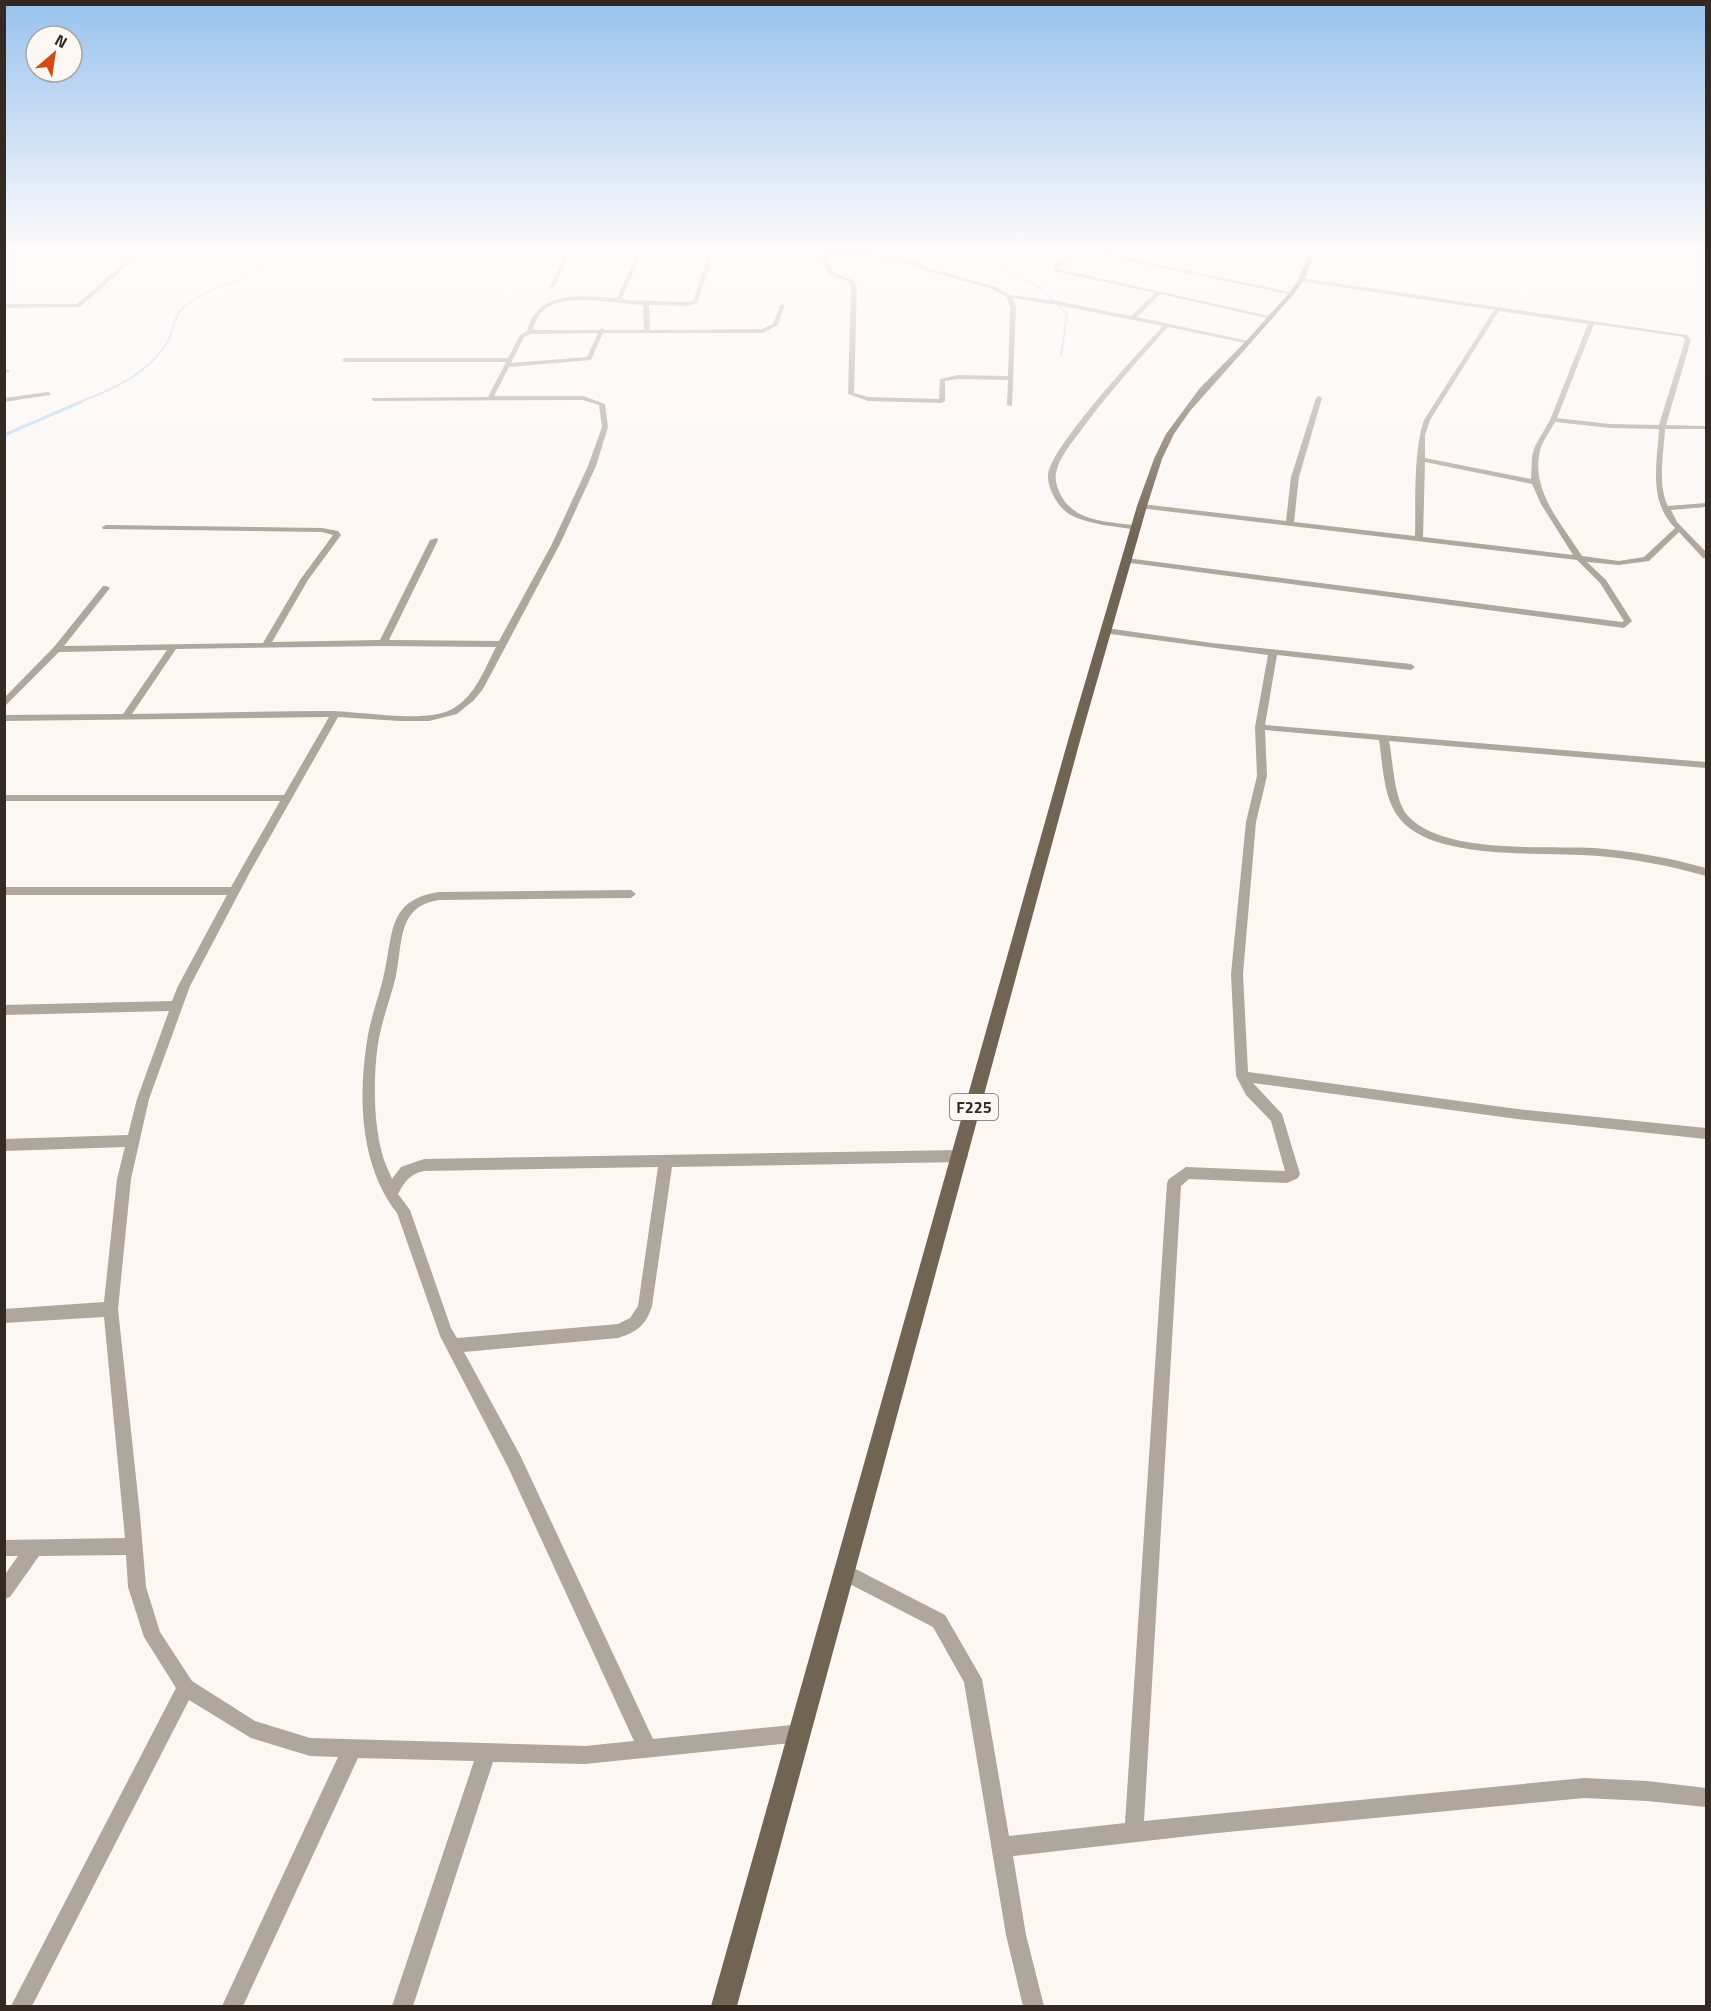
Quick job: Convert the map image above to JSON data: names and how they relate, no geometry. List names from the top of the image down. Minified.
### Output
{"streets":{"main road":["F225"]},"north":"top right"}
